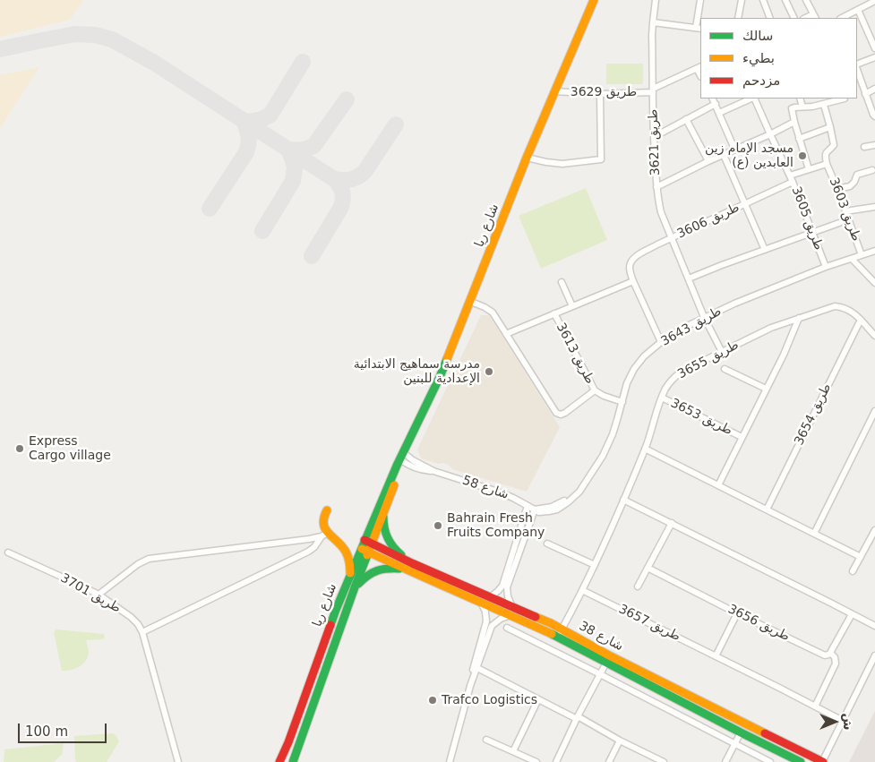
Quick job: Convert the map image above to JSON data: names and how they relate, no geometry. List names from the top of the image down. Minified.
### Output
{"streets":{"main road":["شارع ريا","شارع 38"],"street":["طريق 3629","طريق 3621","طريق 3603","طريق 3605","طريق 3606","طريق 3643","طريق 3613","طريق 3655","طريق 3654","طريق 3653","شارع 58","طريق 3701","طريق 3657","طريق 3656"]},"crossings":[["طريق 3629","طريق 3621"],["طريق 3629","شارع ريا"],["طريق 3621","طريق 3606"],["طريق 3621","طريق 3643"],["طريق 3621","طريق 3655"],["طريق 3603","طريق 3605"],["طريق 3603","طريق 3643"],["طريق 3605","طريق 3606"],["طريق 3605","طريق 3643"],["شارع ريا","شارع 58"],["شارع ريا","شارع 38"],["طريق 3643","طريق 3613"],["طريق 3643","شارع 58"],["طريق 3655","طريق 3654"],["طريق 3655","طريق 3653"],["طريق 3655","طريق 3657"],["طريق 3655","شارع 38"]],"places":["مسجد الإمام زين العابدين (ع)","مدرسة سماهيج الابتدائية الإعدادية للبنين","Express Cargo village","Bahrain Fresh Fruits Company","Trafco Logistics"],"legend":["سالك","بطيء","مزدحم"],"scale_bar":"100 m","north":"right"}
